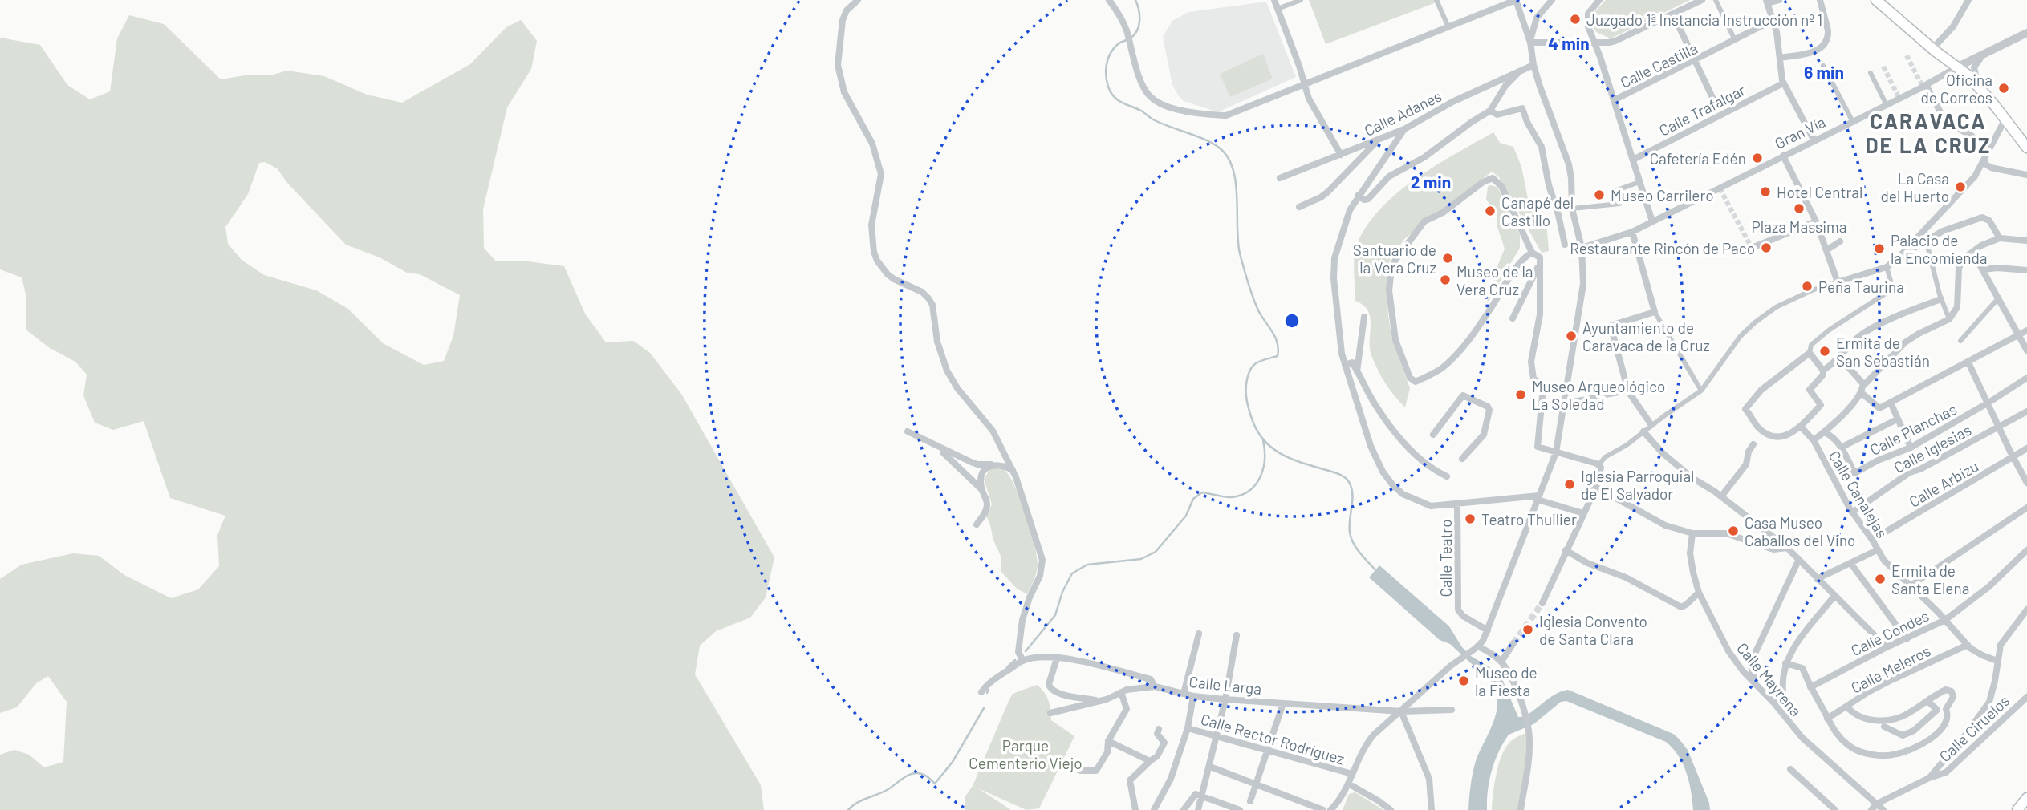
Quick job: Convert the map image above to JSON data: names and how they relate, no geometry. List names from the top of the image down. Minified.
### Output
{"streets":{"street":["Calle Castilla","Calle Trafalgar","Calle Adanes","Gran Vía","Calle Planchas","Calle Iglesias","Calle Arbizu","Calle Canalejas","Calle Teatro","Calle Condes","Calle Meleros","Calle Mayrena","Calle Larga","Calle Ciruelos","Calle Rector Rodríguez"]},"crossings":[["Calle Iglesias","Calle Canalejas"],["Calle Arbizu","Calle Canalejas"],["Calle Canalejas","Calle Condes"],["Calle Canalejas","Calle Meleros"],["Calle Mayrena","Calle Ciruelos"]],"districts":["CARAVACA DE LA CRUZ"],"parks":["Parque Cementerio Viejo"],"places":["Juzgado 1ª Instancia Instrucción nº 1","Oficina de Correos","Cafetería Edén","La Casa del Huerto","Hotel Central","Museo Carrilero","Plaza Massima","Canapé del Castillo","Restaurante Rincón de Paco","Palacio de la Encomienda","Santuario de la Vera Cruz","Museo de la Vera Cruz","Peña Taurina","Ayuntamiento de Caravaca de la Cruz","Ermita de San Sebastián","Museo Arqueológico La Soledad","Iglesia Parroquial de El Salvador","Teatro Thullier","Casa Museo Caballos del Vino","Ermita de Santa Elena","Iglesia Convento de Santa Clara","Museo de la Fiesta"],"rings":["4 min","6 min","2 min"]}
